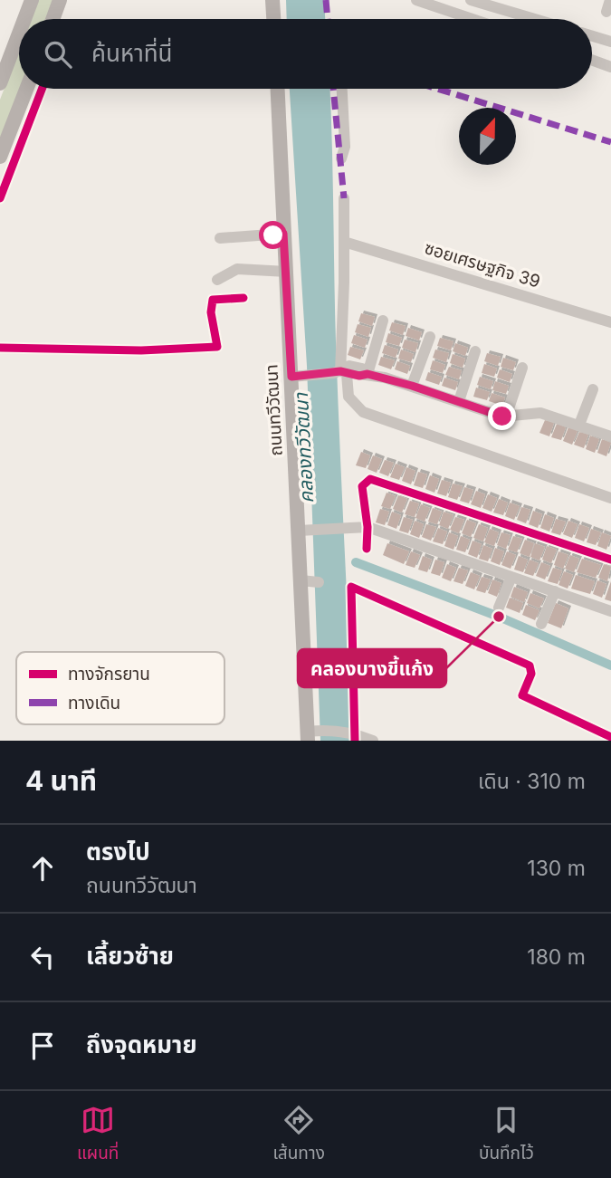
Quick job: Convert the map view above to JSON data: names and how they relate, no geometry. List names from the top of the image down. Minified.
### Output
{"streets":{"main road":["ถนนทวีวัฒนา"],"street":["ซอยเศรษฐกิจ 39"]},"water":["คลองทวีวัฒนา"],"places":["คลองบางขี้แก้ง"],"legend":["ทางจักรยาน","ทางเดิน"],"north":"top","page":{"search":"ค้นหาที่นี่","heading":["4 นาที","เดิน · 310 m"],"list":[["ตรงไป","ถนนทวีวัฒนา","130 m"],["เลี้ยวซ้าย","180 m"],"ถึงจุดหมาย"],"nav":["แผนที่","เส้นทาง","บันทึกไว้"]}}
